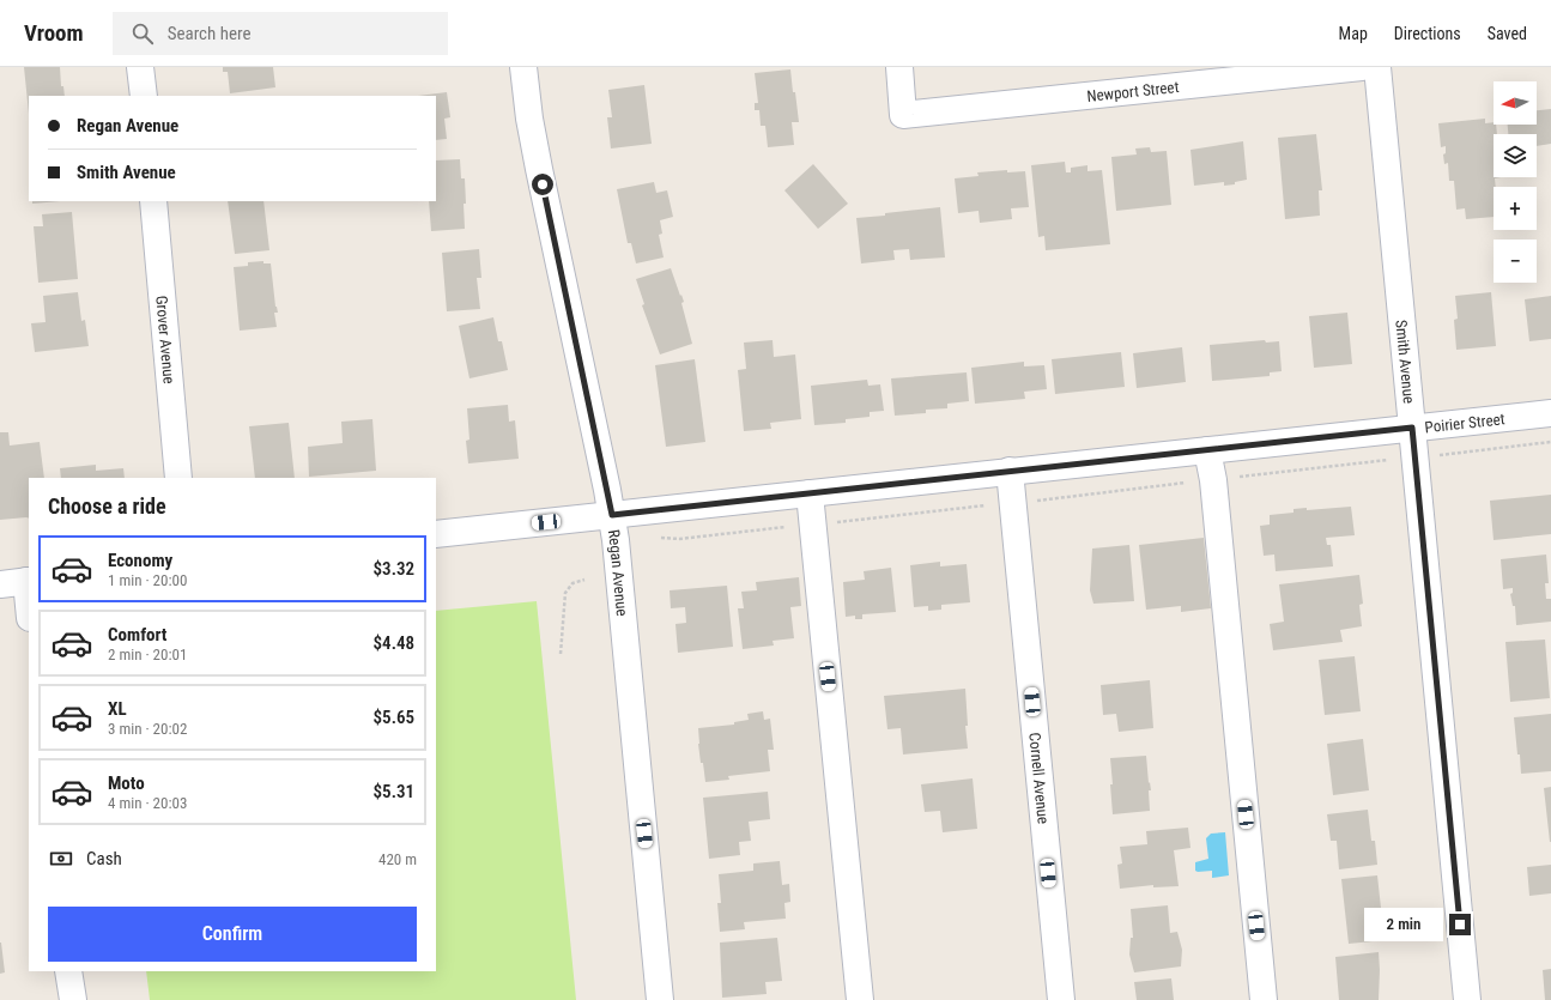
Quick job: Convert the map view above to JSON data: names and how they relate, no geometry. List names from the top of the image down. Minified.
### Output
{"streets":{"street":["Newport Street","Grover Avenue","Smith Avenue","Poirier Street","Regan Avenue","Cornell Avenue"]},"crossings":[["Smith Avenue","Poirier Street"],["Poirier Street","Regan Avenue"],["Poirier Street","Cornell Avenue"]],"north":"left","page":{"header":"Vroom","search":"Search here","nav":["Map","Directions","Saved"],"map_buttons":["+","−"],"banner":["Regan Avenue","Smith Avenue"],"heading":"Choose a ride","list":[{"name":"Economy","note":"1 min · 20:00","value":"$3.32"},{"name":"Comfort","note":"2 min · 20:01","value":"$4.48"},{"name":"XL","note":"3 min · 20:02","value":"$5.65"},{"name":"Moto","note":"4 min · 20:03","value":"$5.31"}],"pay":["Cash","420 m"],"buttons":"Confirm","bubble":"2 min"}}
